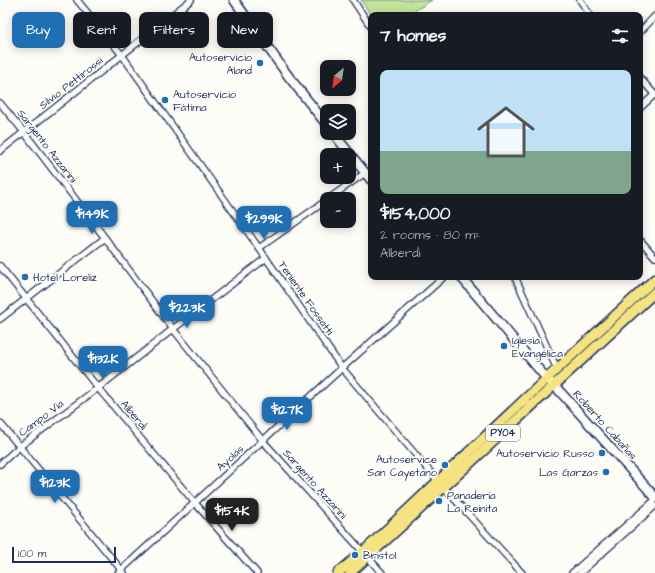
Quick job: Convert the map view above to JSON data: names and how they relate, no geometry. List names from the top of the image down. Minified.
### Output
{"streets":{"main road":["PY04"],"street":["Silvio Pettirossi","Sargento Azzarini","Teniente Fossatti","Alberdi","Campo Vìa","Roberto Cabañas","Ayolas"]},"crossings":[["Silvio Pettirossi","Sargento Azzarini"],["Silvio Pettirossi","Teniente Fossatti"],["Sargento Azzarini","Campo Vìa"],["Sargento Azzarini","PY04"],["Sargento Azzarini","Ayolas"],["Teniente Fossatti","Campo Vìa"],["Teniente Fossatti","PY04"],["Teniente Fossatti","Ayolas"],["Alberdi","Campo Vìa"],["Alberdi","Ayolas"],["Roberto Cabañas","PY04"]],"places":["Autoservicio Aland","Autoservicio Fátima","Hotel Loreliz","Iglesia Evangélica","Autoservicio Russo","Autoservice San Cayetano","Las Garzas","Panadería La Reinita","Bristol"],"scale_bar":"100 m","north":"bottom left","page":{"chip":["Buy","Rent","Filters","New"],"heading":"7 homes","map_buttons":["+","−"],"list":[{"name":"$154,000","note":"2 rooms · 80 m² · Alberdi"}],"price":["$149K","$299K","$223K","$132K","$127K","$123K","$154K"],"scale":"100 m"}}
